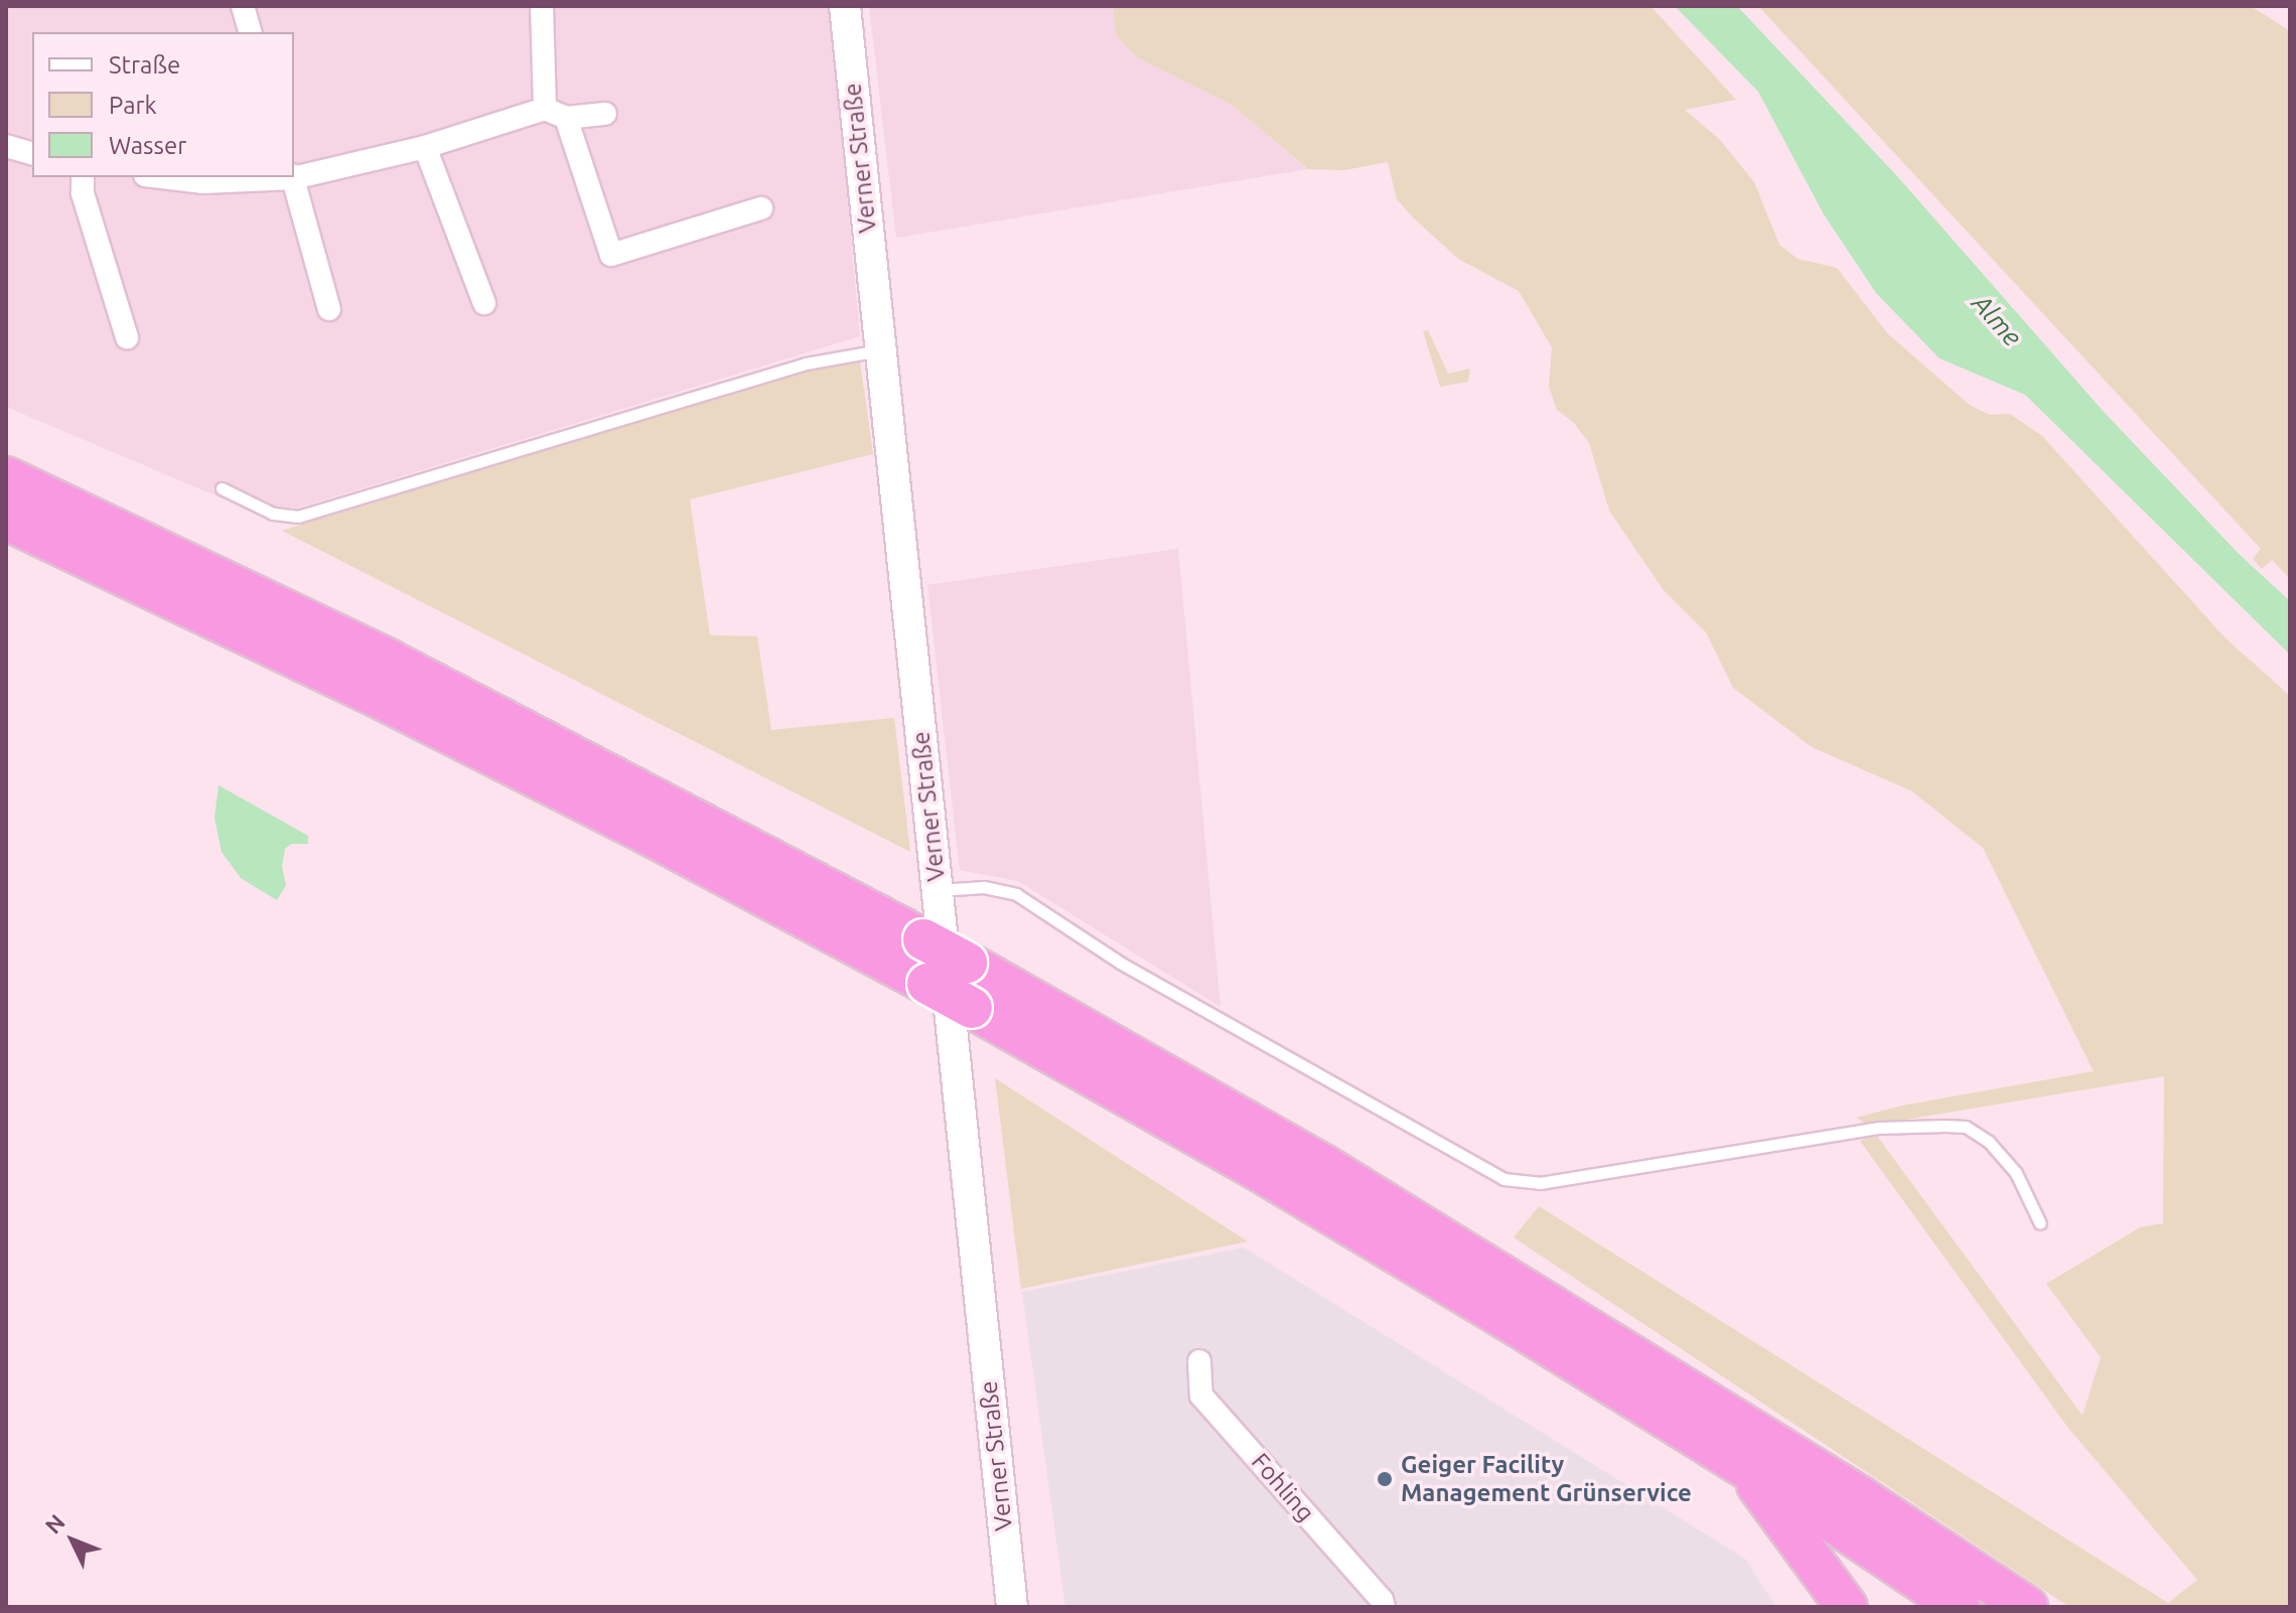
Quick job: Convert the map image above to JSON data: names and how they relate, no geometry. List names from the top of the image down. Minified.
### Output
{"streets":{"main road":["Verner Straße"],"street":["Fohling"]},"water":["Alme"],"places":["Geiger Facility Management Grünservice"],"legend":["Straße","Park","Wasser"],"north":"top left"}
